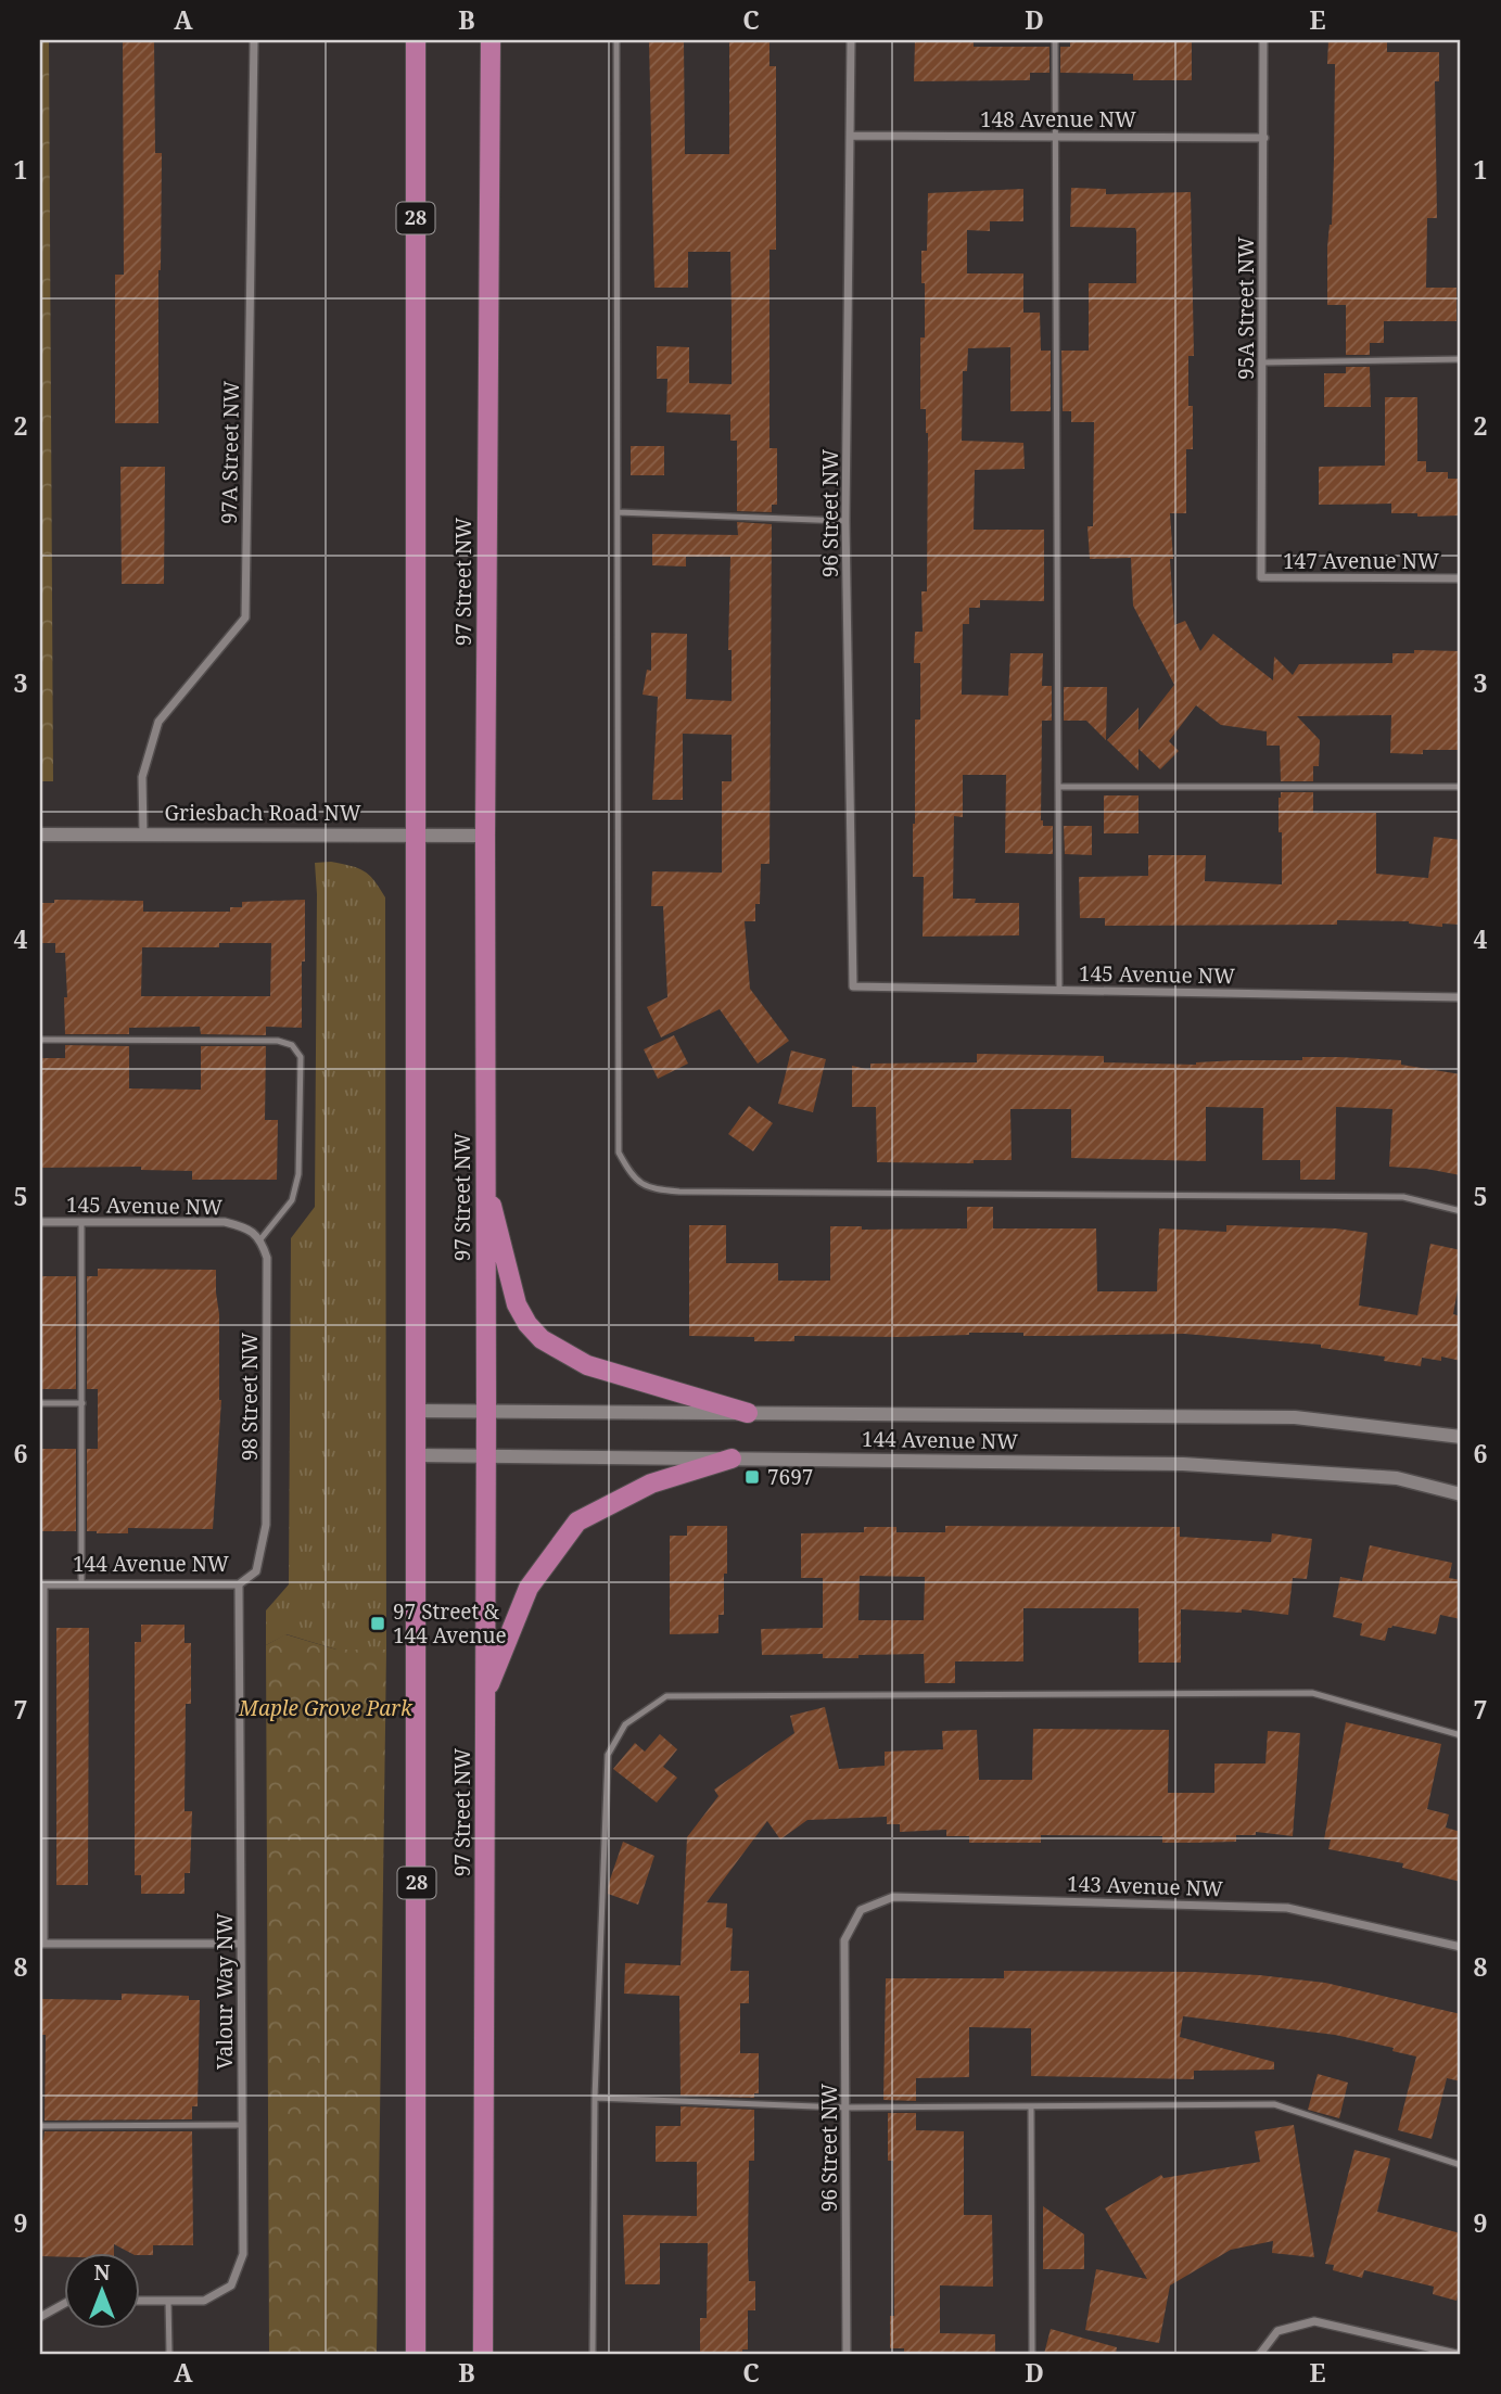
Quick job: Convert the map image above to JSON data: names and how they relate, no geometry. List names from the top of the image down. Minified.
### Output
{"streets":{"main road":["28","97 Street NW"],"street":["148 Avenue NW","95A Street NW","97A Street NW","96 Street NW","147 Avenue NW","Griesbach Road NW","145 Avenue NW","98 Street NW","144 Avenue NW","143 Avenue NW","Valour Way NW"]},"crossings":[["148 Avenue NW","95A Street NW"],["148 Avenue NW","96 Street NW"],["28","Griesbach Road NW"],["28","144 Avenue NW"],["95A Street NW","147 Avenue NW"],["97A Street NW","Griesbach Road NW"],["96 Street NW","145 Avenue NW"],["96 Street NW","143 Avenue NW"],["97 Street NW","Griesbach Road NW"],["97 Street NW","144 Avenue NW"],["145 Avenue NW","98 Street NW"],["98 Street NW","144 Avenue NW"],["144 Avenue NW","Valour Way NW"]],"parks":["Maple Grove Park"],"places":{"transit":["7697","97 Street & 144 Avenue"]},"north":"top","grid":{"columns":["A","B","C","D","E"],"rows":["1","2","3","4","5","6","7","8","9"]}}
